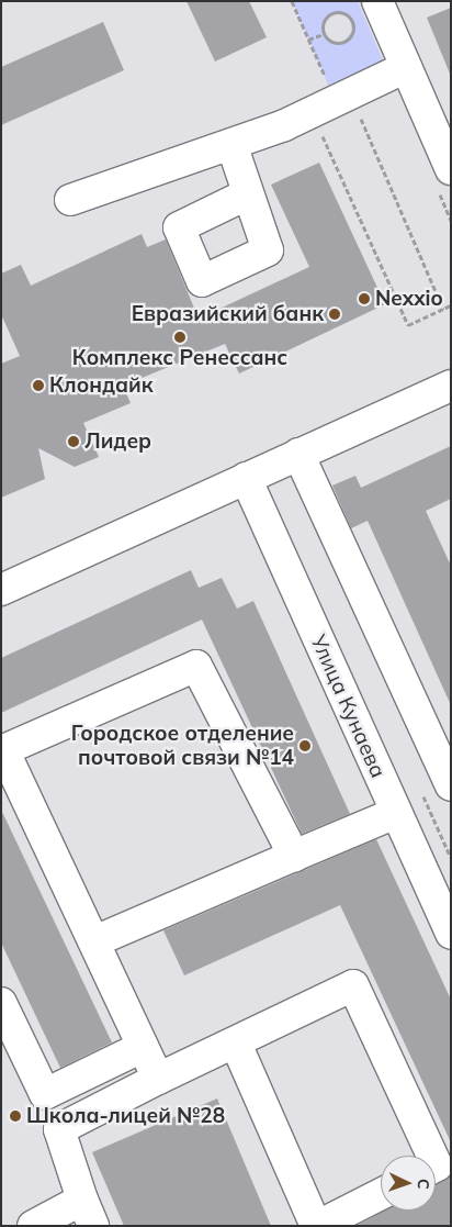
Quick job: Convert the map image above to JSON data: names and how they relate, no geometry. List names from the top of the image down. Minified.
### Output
{"streets":{"street":["Улица Кунаева"]},"places":["Nexxio","Евразийский банк","Комплекс Ренессанс","Клондайк","Лидер","Городское отделение почтовой связи №14","Школа-лицей №28"],"north":"right"}
